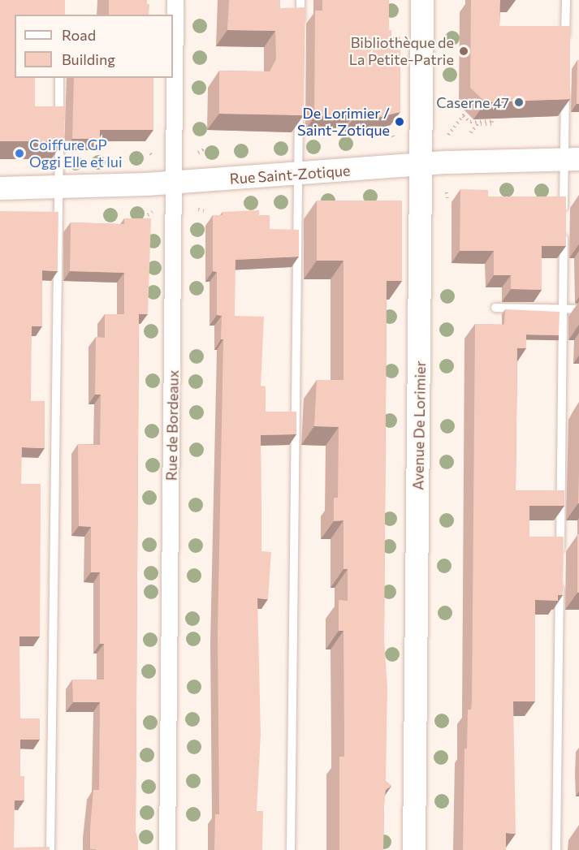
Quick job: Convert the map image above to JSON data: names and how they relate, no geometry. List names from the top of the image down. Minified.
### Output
{"streets":{"main road":["Rue Saint-Zotique","Avenue De Lorimier"],"street":["Rue de Bordeaux"]},"crossings":[["Rue Saint-Zotique","Rue de Bordeaux"],["Rue Saint-Zotique","Avenue De Lorimier"]],"places":["Bibliothèque de La Petite-Patrie","Caserne 47","De Lorimier / Saint-Zotique","Coiffure GP Oggi Elle et lui"],"legend":["Road","Building"]}
